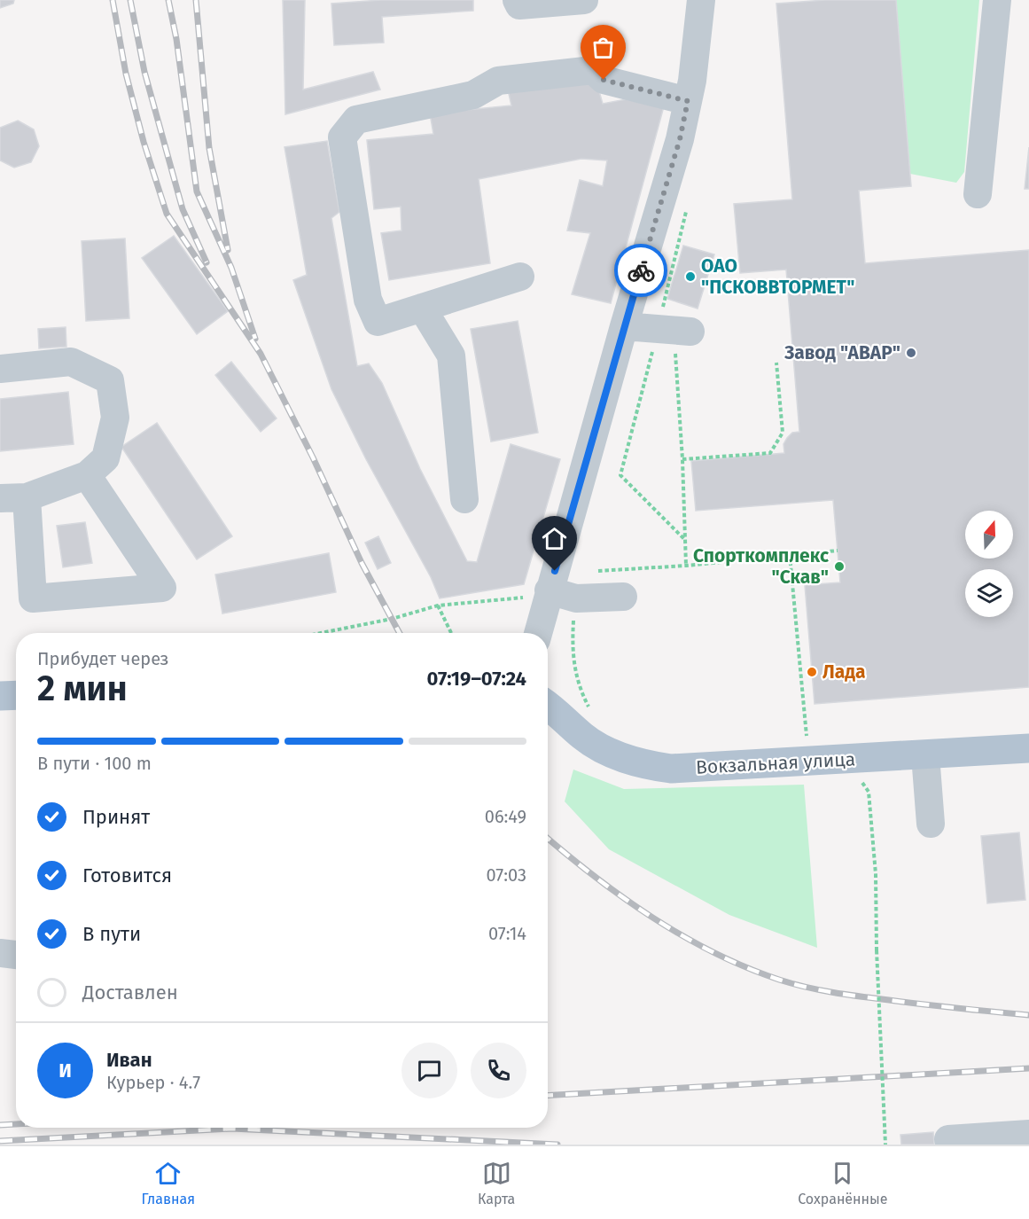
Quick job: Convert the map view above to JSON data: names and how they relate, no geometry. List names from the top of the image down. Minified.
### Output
{"streets":{"main road":["Вокзальная улица"]},"places":["ОАО \"ПСКОВВТОРМЕТ\"","Завод \"АВАР\"","Спорткомплекс \"Скав\"","Лада"],"north":"top","page":{"heading":["2 мин","Прибудет через","07:19–07:24"],"panel":["Иван","Курьер · 4.7"],"bar":"В пути · 100 m","list":[["Принят","06:49"],["Готовится","07:03"],["В пути","07:14"],"Доставлен"],"round":"И","tabs":["Главная","Карта","Сохранённые"]}}
